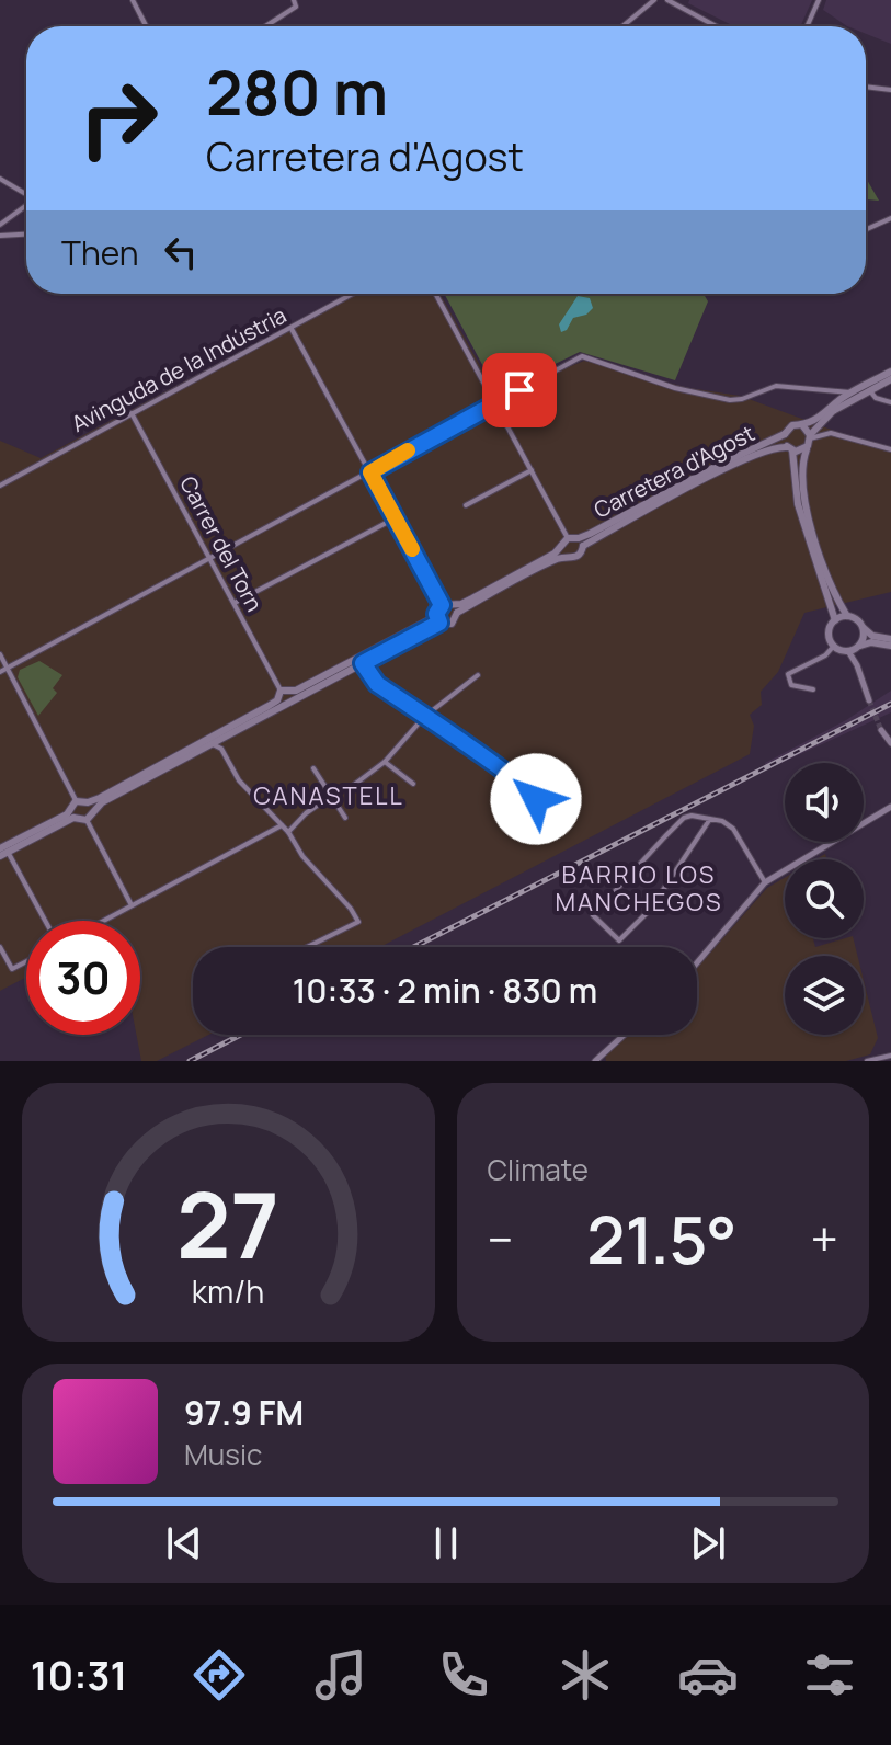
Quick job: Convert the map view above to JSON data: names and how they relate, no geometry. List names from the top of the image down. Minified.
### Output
{"streets":{"main road":["Carretera d'Agost"],"street":["Avinguda de la Indústria","Carrer del Torn"]},"crossings":[["Avinguda de la Indústria","Carrer del Torn"]],"districts":["CANASTELL","BARRIO LOS MANCHEGOS"],"page":{"turn":["280 m","Carretera d'Agost"],"then":"Then","limit":"30","trip":"10:33 · 2 min · 830 m","tile":"Climate","heat":["−","21.5°","+"],"song":["97.9 FM","Music"],"tabs":"10:31","gauge":["27","km/h"]}}
